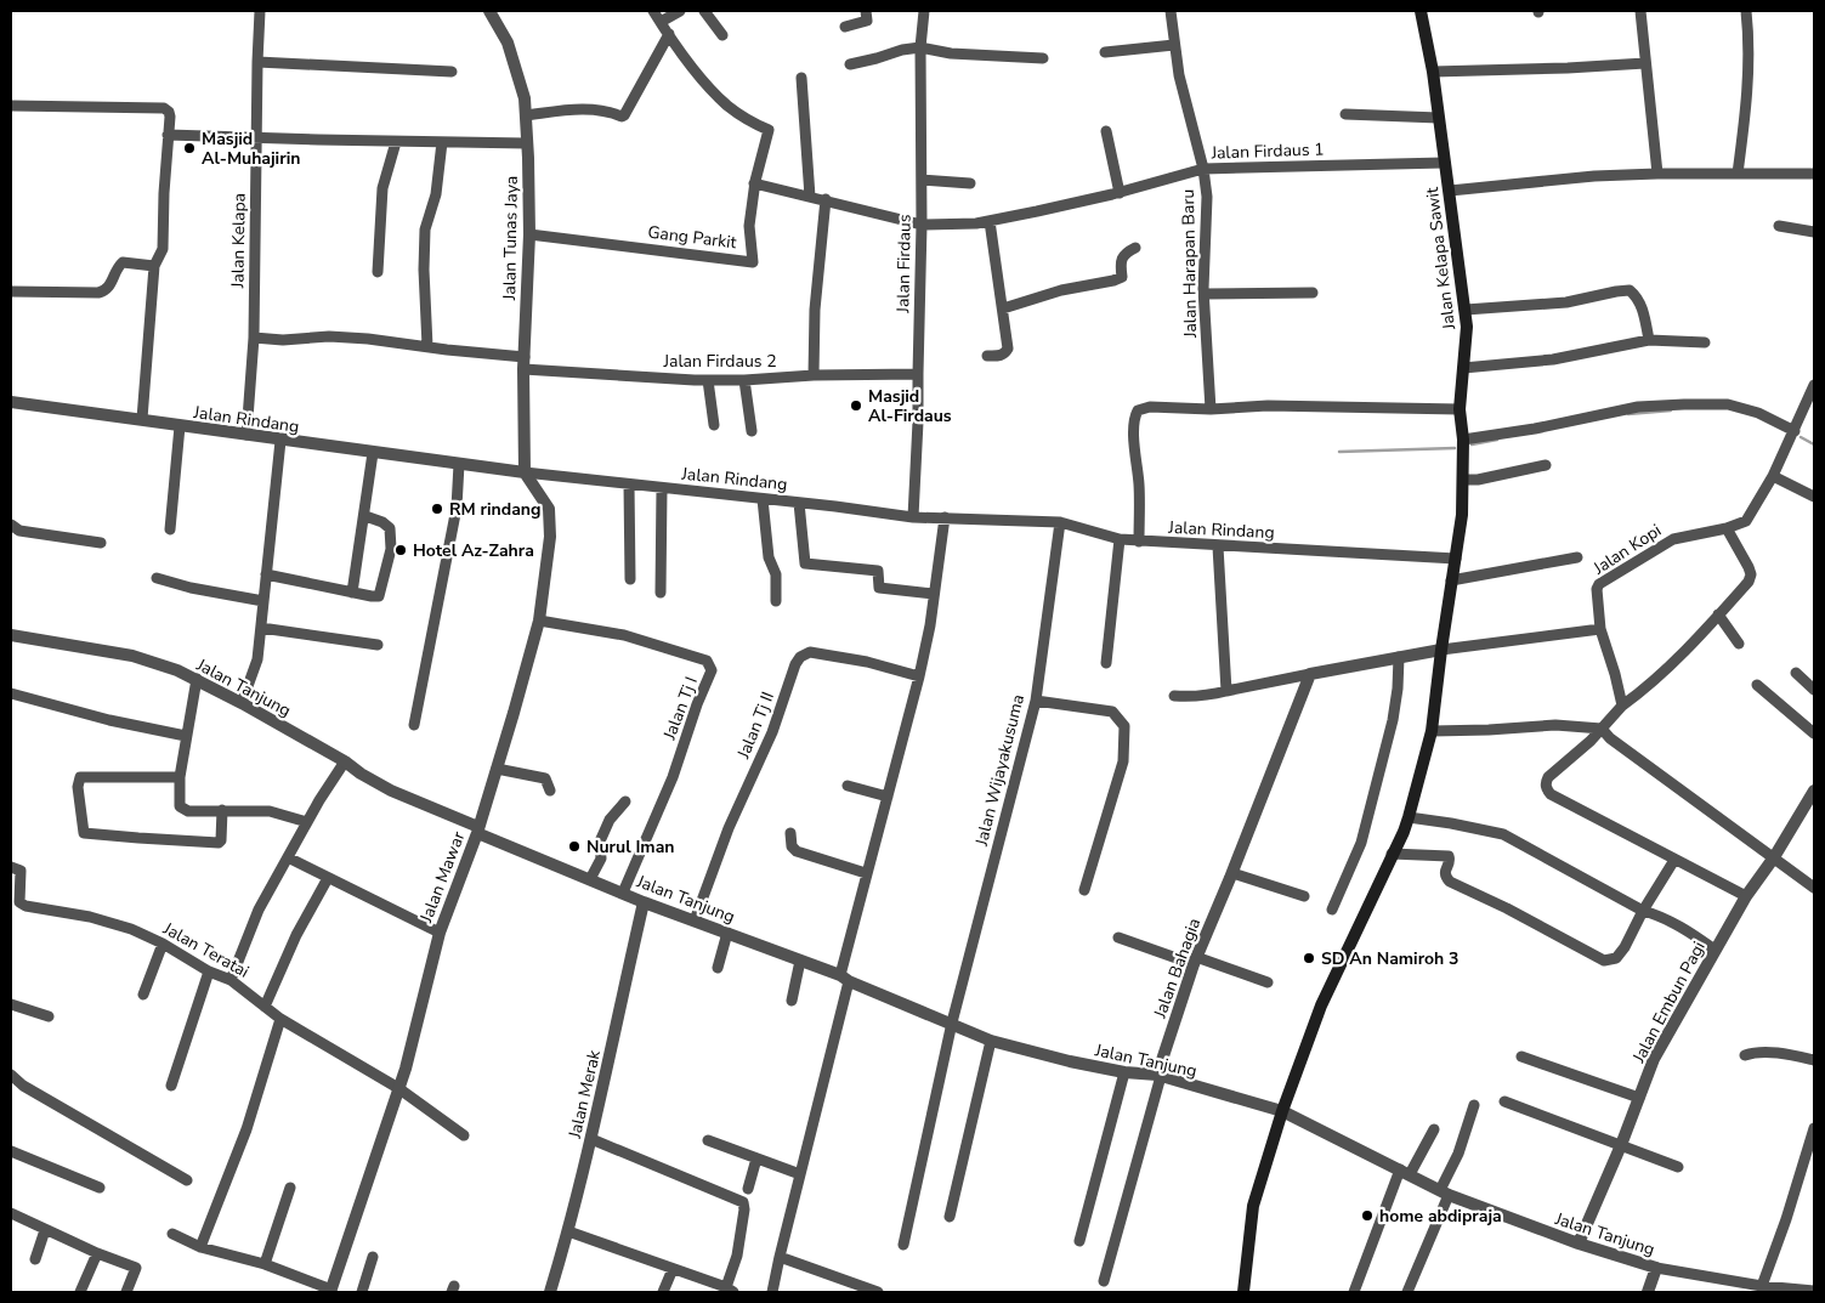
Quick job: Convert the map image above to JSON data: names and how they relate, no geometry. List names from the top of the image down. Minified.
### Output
{"streets":{"main road":["Jalan Kelapa Sawit"],"street":["Jalan Firdaus 1","Gang Parkit","Jalan Tunas Jaya","Jalan Kelapa","Jalan Firdaus","Jalan Harapan Baru","Jalan Firdaus 2","Jalan Rindang","Jalan Kopi","Jalan Tanjung","Jalan Tj I","Jalan Tj II","Jalan Wijayakusuma","Jalan Mawar","Jalan Teratai","Jalan Bahagia","Jalan Embun Pagi","Jalan Merak"]},"crossings":[["Jalan Firdaus 1","Gang Parkit"],["Jalan Firdaus 1","Jalan Kelapa Sawit"],["Jalan Firdaus 1","Jalan Firdaus"],["Jalan Firdaus 1","Jalan Harapan Baru"],["Gang Parkit","Jalan Tunas Jaya"],["Jalan Tunas Jaya","Jalan Firdaus 2"],["Jalan Tunas Jaya","Jalan Rindang"],["Jalan Tunas Jaya","Jalan Mawar"],["Jalan Kelapa","Jalan Firdaus 2"],["Jalan Kelapa","Jalan Rindang"],["Jalan Kelapa Sawit","Jalan Rindang"],["Jalan Kelapa Sawit","Jalan Tanjung"],["Jalan Firdaus","Jalan Firdaus 2"],["Jalan Firdaus","Jalan Rindang"],["Jalan Rindang","Jalan Wijayakusuma"],["Jalan Rindang","Jalan Mawar"],["Jalan Tanjung","Jalan Tj I"],["Jalan Tanjung","Jalan Tj II"],["Jalan Tanjung","Jalan Wijayakusuma"],["Jalan Tanjung","Jalan Mawar"],["Jalan Tanjung","Jalan Bahagia"],["Jalan Tanjung","Jalan Embun Pagi"],["Jalan Tanjung","Jalan Merak"],["Jalan Tj I","Jalan Mawar"],["Jalan Mawar","Jalan Teratai"]],"places":["Masjid Al-Muhajirin","Masjid Al-Firdaus","RM rindang","Hotel Az-Zahra","Nurul Iman","SD An Namiroh 3","home abdipraja"]}
